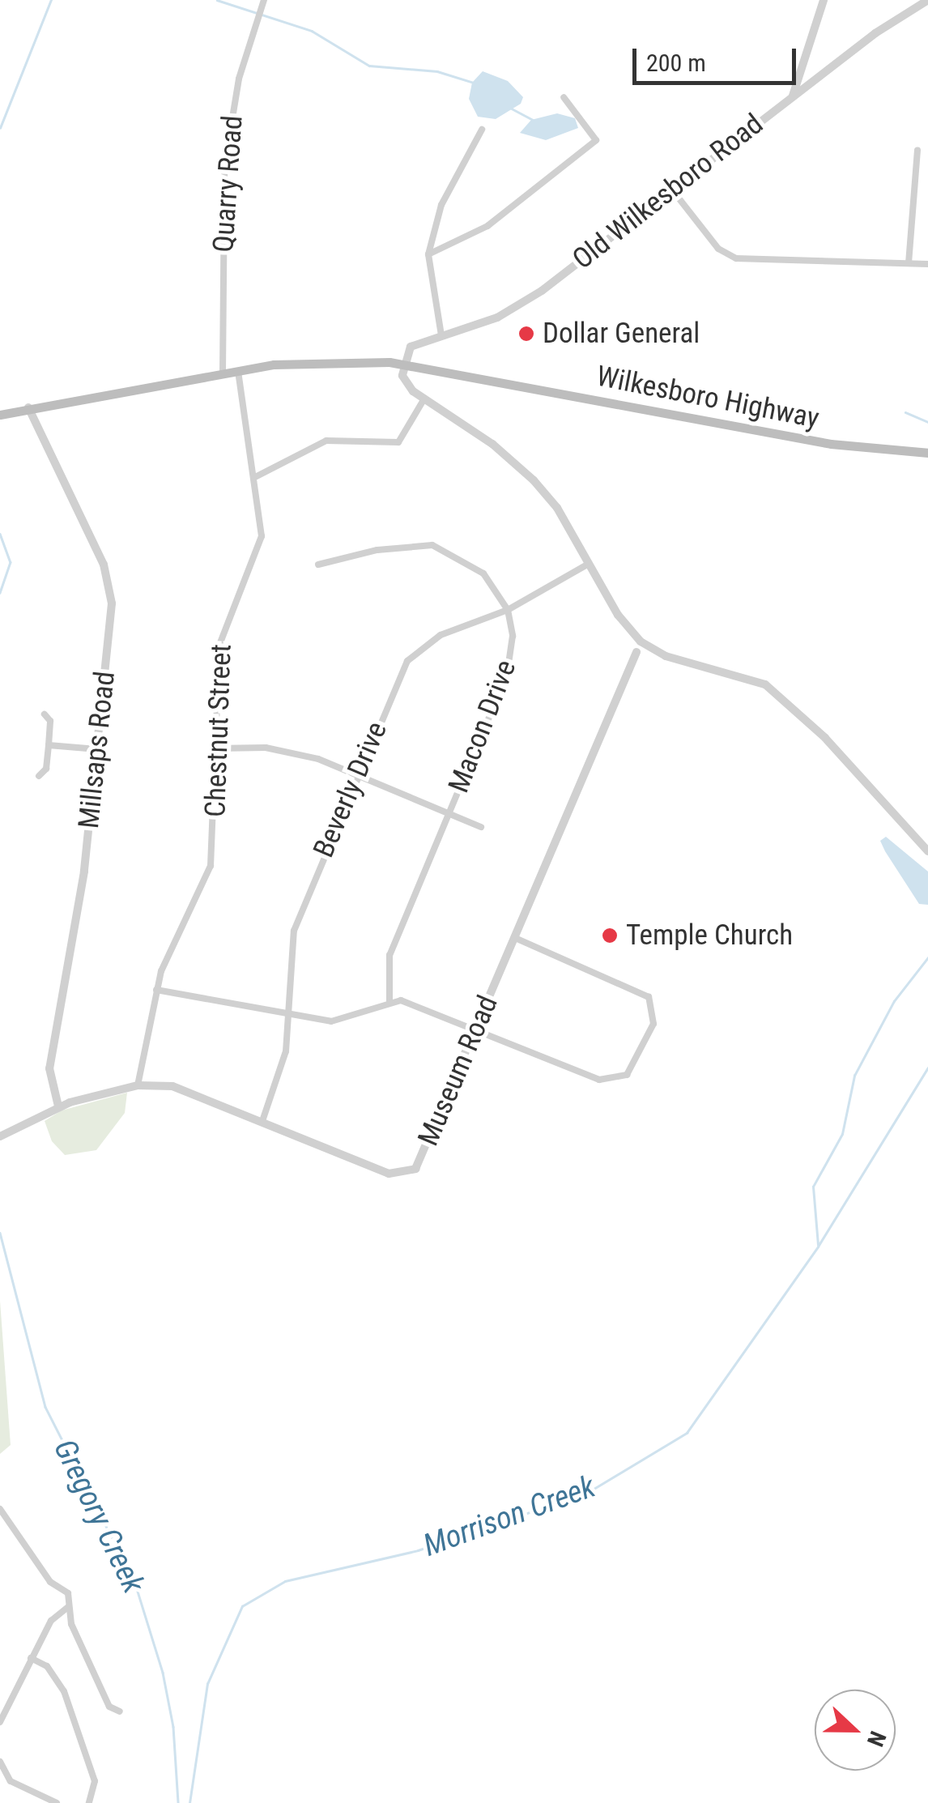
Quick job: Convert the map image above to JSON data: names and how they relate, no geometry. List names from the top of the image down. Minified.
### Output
{"streets":{"main road":["Wilkesboro Highway"],"street":["Quarry Road","Old Wilkesboro Road","Macon Drive","Chestnut Street","Millsaps Road","Beverly Drive","Museum Road"]},"crossings":[["Quarry Road","Wilkesboro Highway"],["Old Wilkesboro Road","Wilkesboro Highway"],["Wilkesboro Highway","Chestnut Street"],["Wilkesboro Highway","Millsaps Road"],["Macon Drive","Beverly Drive"],["Chestnut Street","Museum Road"],["Millsaps Road","Museum Road"],["Beverly Drive","Museum Road"]],"water":["Gregory Creek","Morrison Creek"],"places":["Dollar General","Temple Church"],"scale_bar":"200 m","north":"right"}
